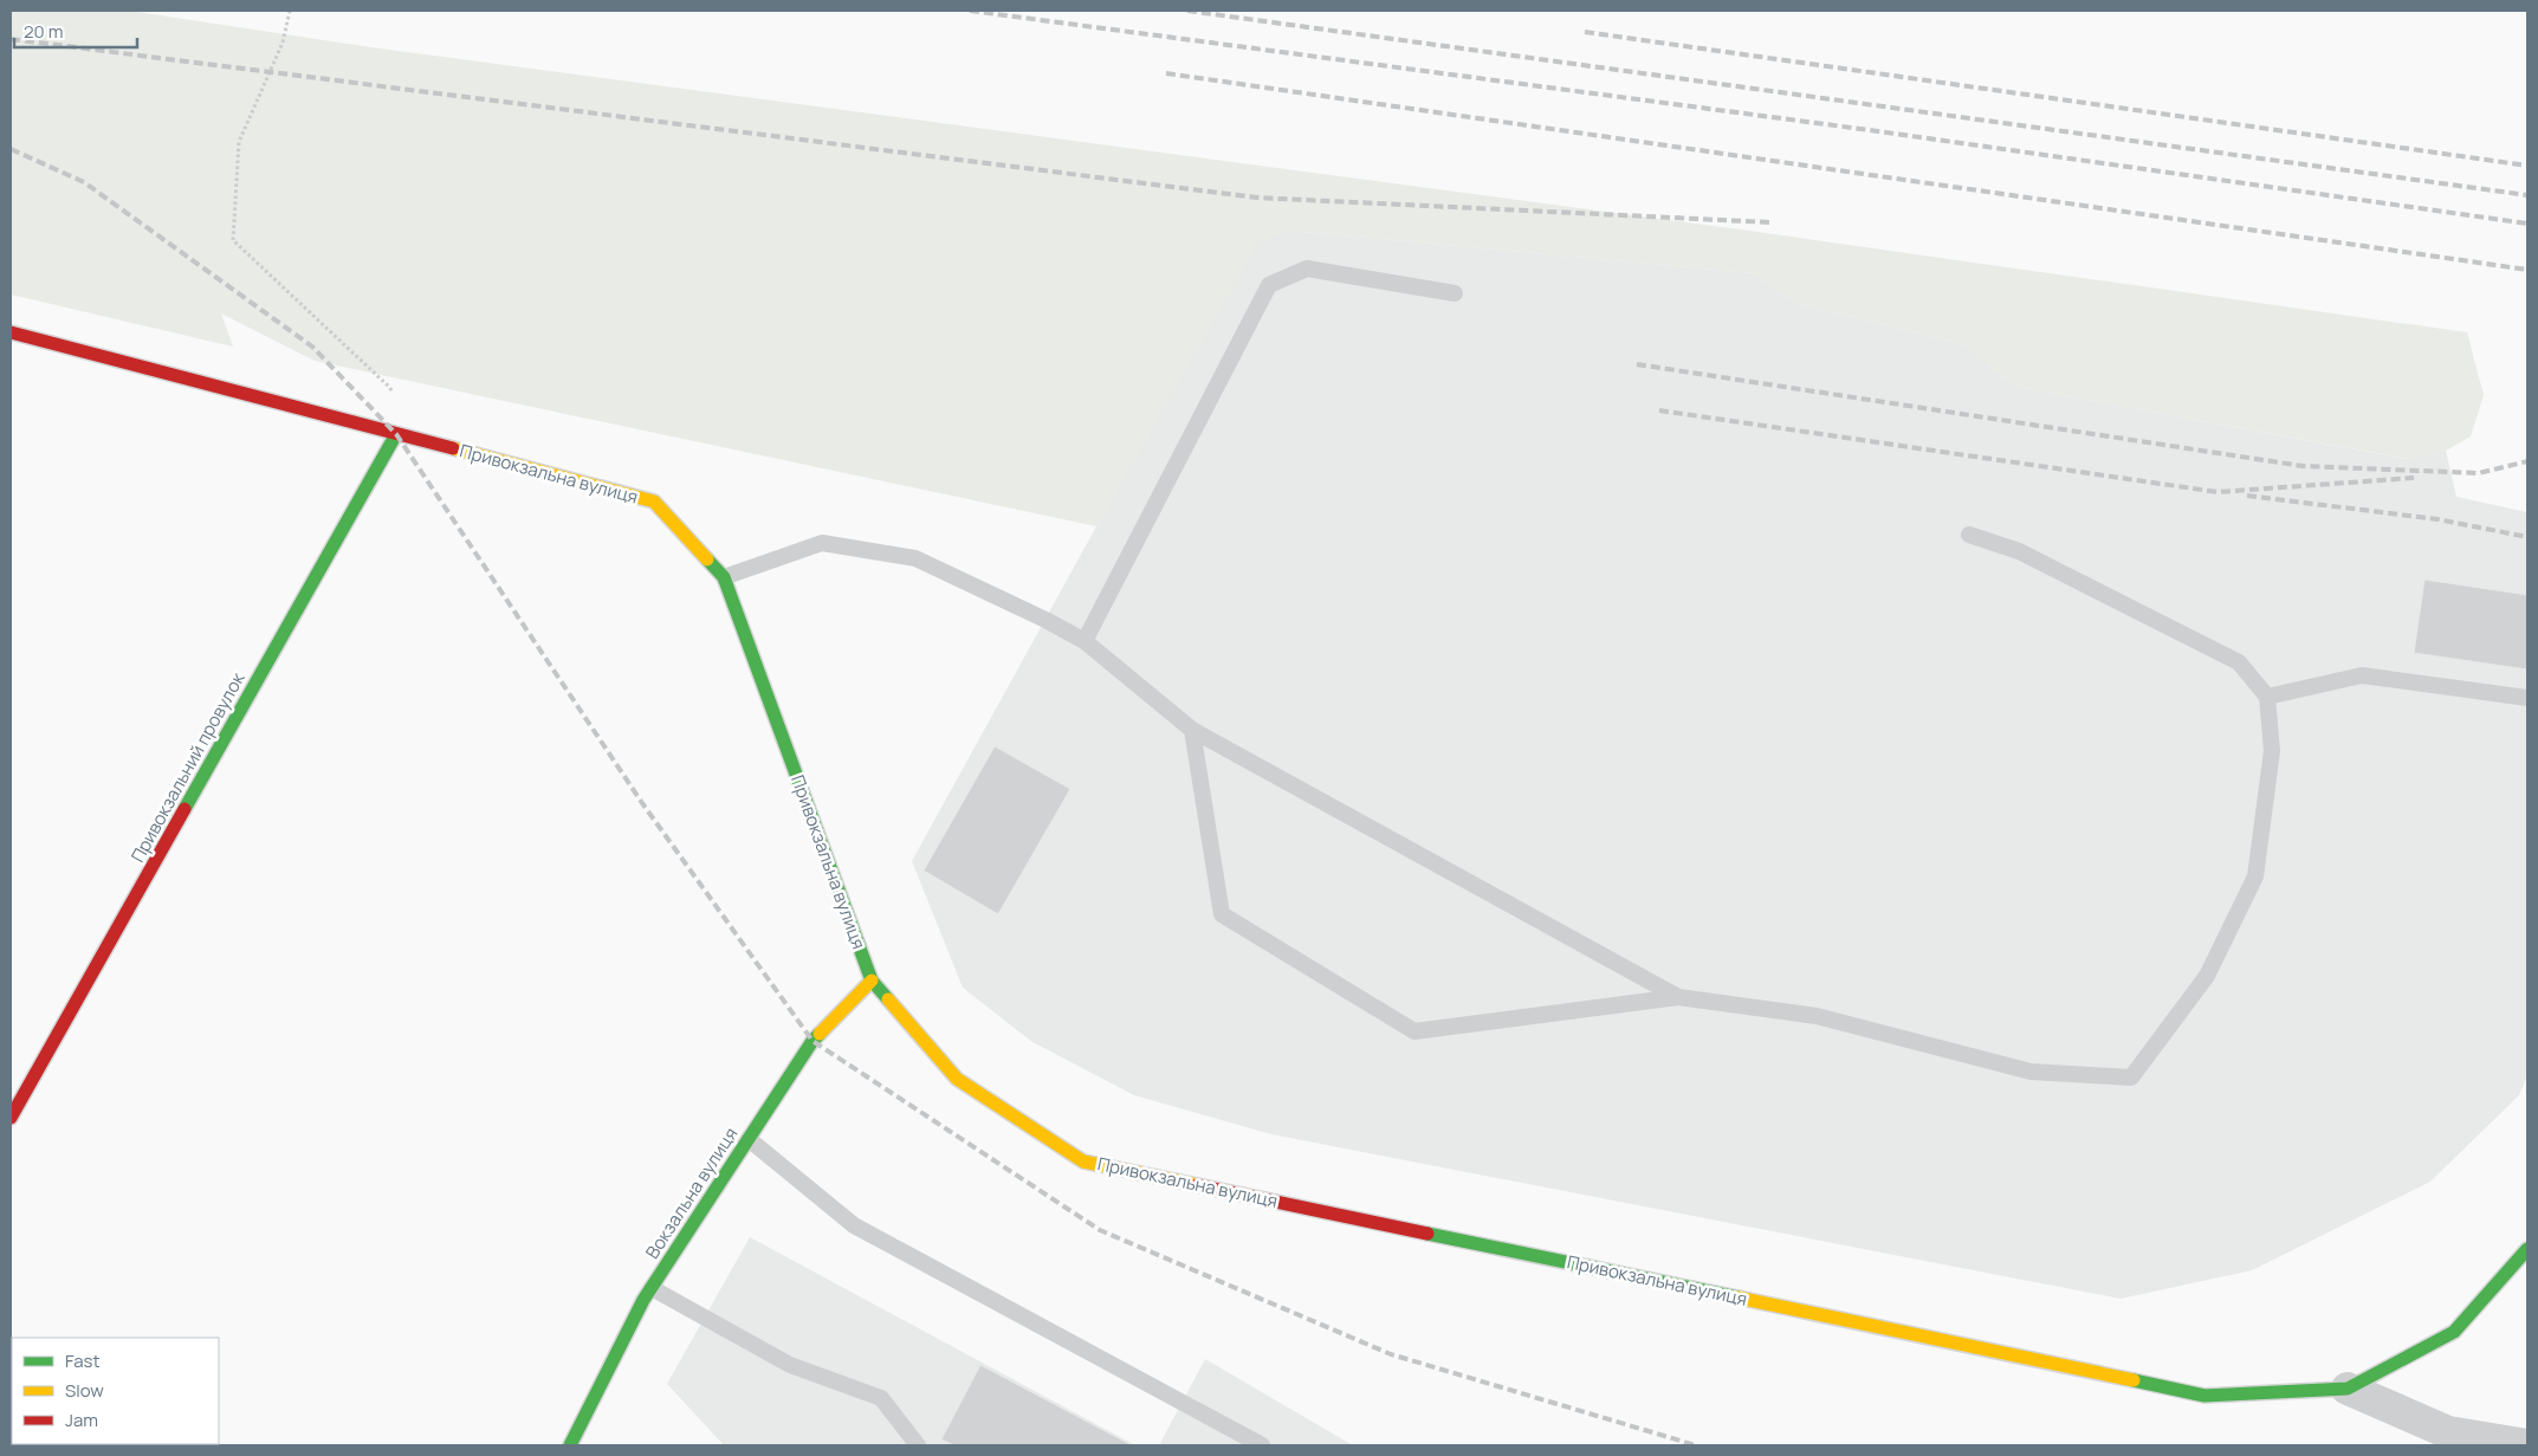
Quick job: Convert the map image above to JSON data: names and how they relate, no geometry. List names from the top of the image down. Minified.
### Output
{"streets":{"main road":["Привокзальна вулиця","Привокзальний провулок","Вокзальна вулиця"]},"crossings":[["Привокзальна вулиця","Привокзальний провулок"],["Привокзальна вулиця","Вокзальна вулиця"]],"legend":["Fast","Slow","Jam"],"scale_bar":"20 m"}
